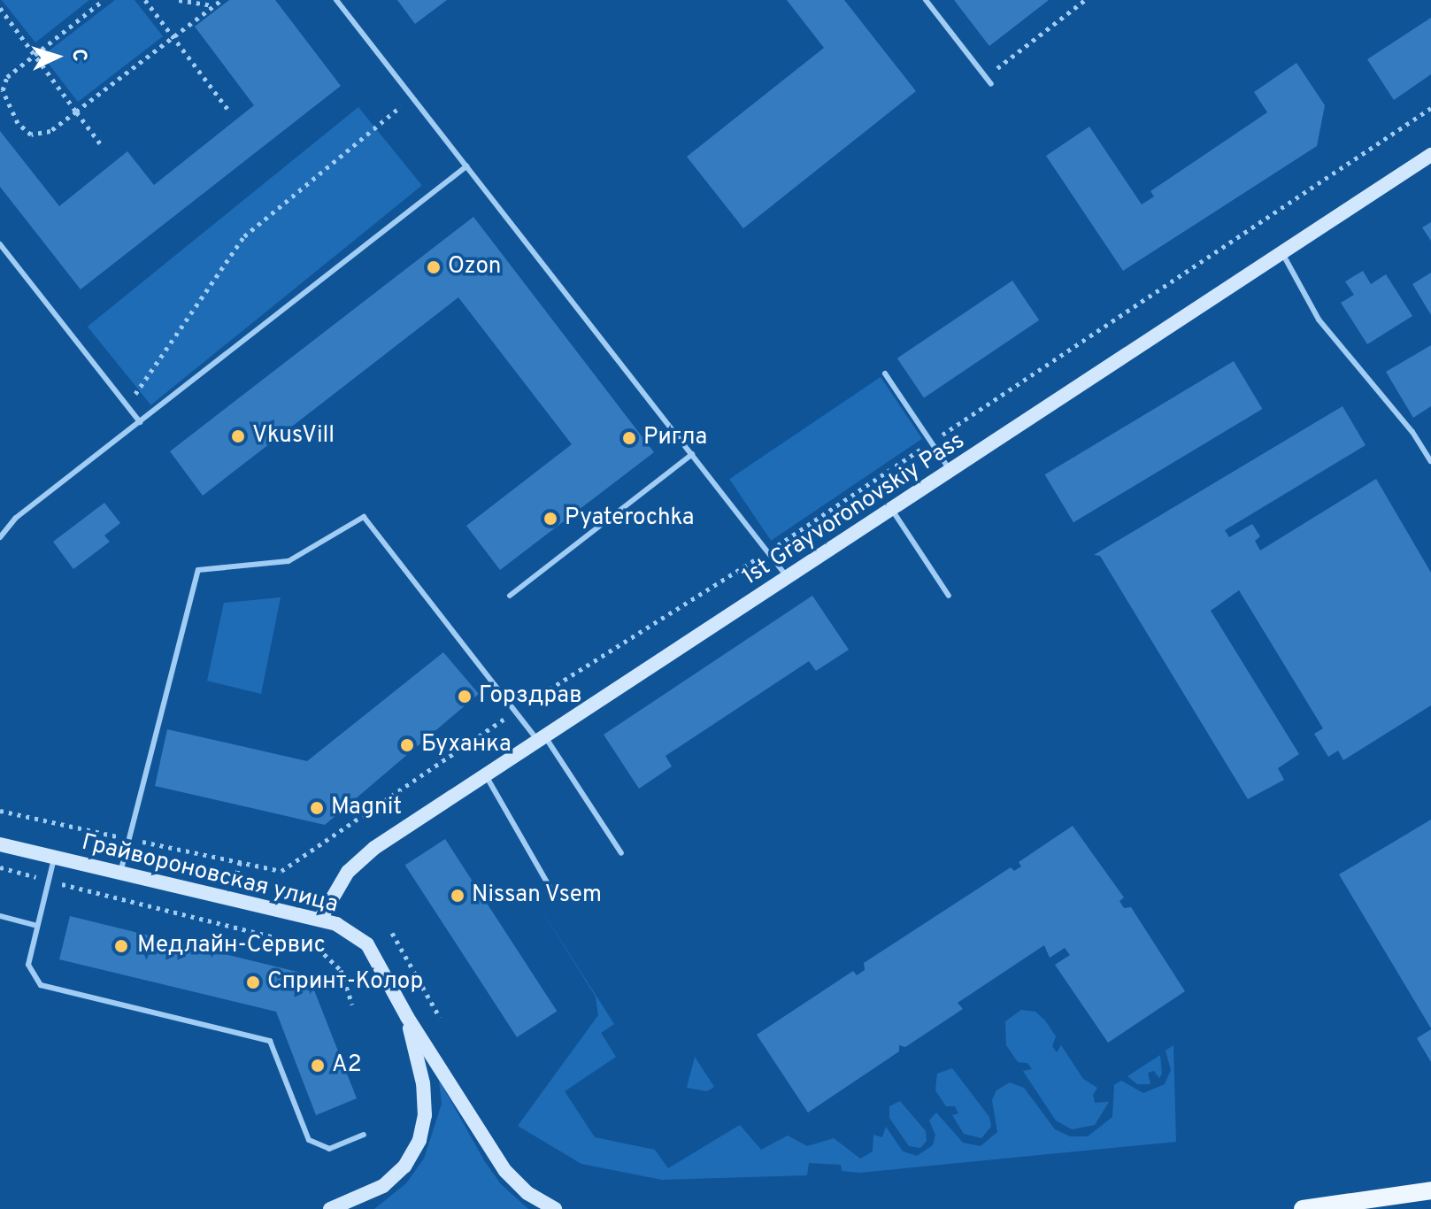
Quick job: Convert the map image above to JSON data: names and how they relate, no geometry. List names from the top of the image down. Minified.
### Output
{"streets":{"main road":["1st Grayvoronovskiy Pass","Грайвороновская улица"]},"crossings":[["1st Grayvoronovskiy Pass","Грайвороновская улица"]],"places":["Ozon","VkusVill","Ригла","Pyaterochka","Горздрав","Буханка","Magnit","Nissan Vsem","Медлайн-Сервис","Спринт-Колор","A2"],"north":"right"}
